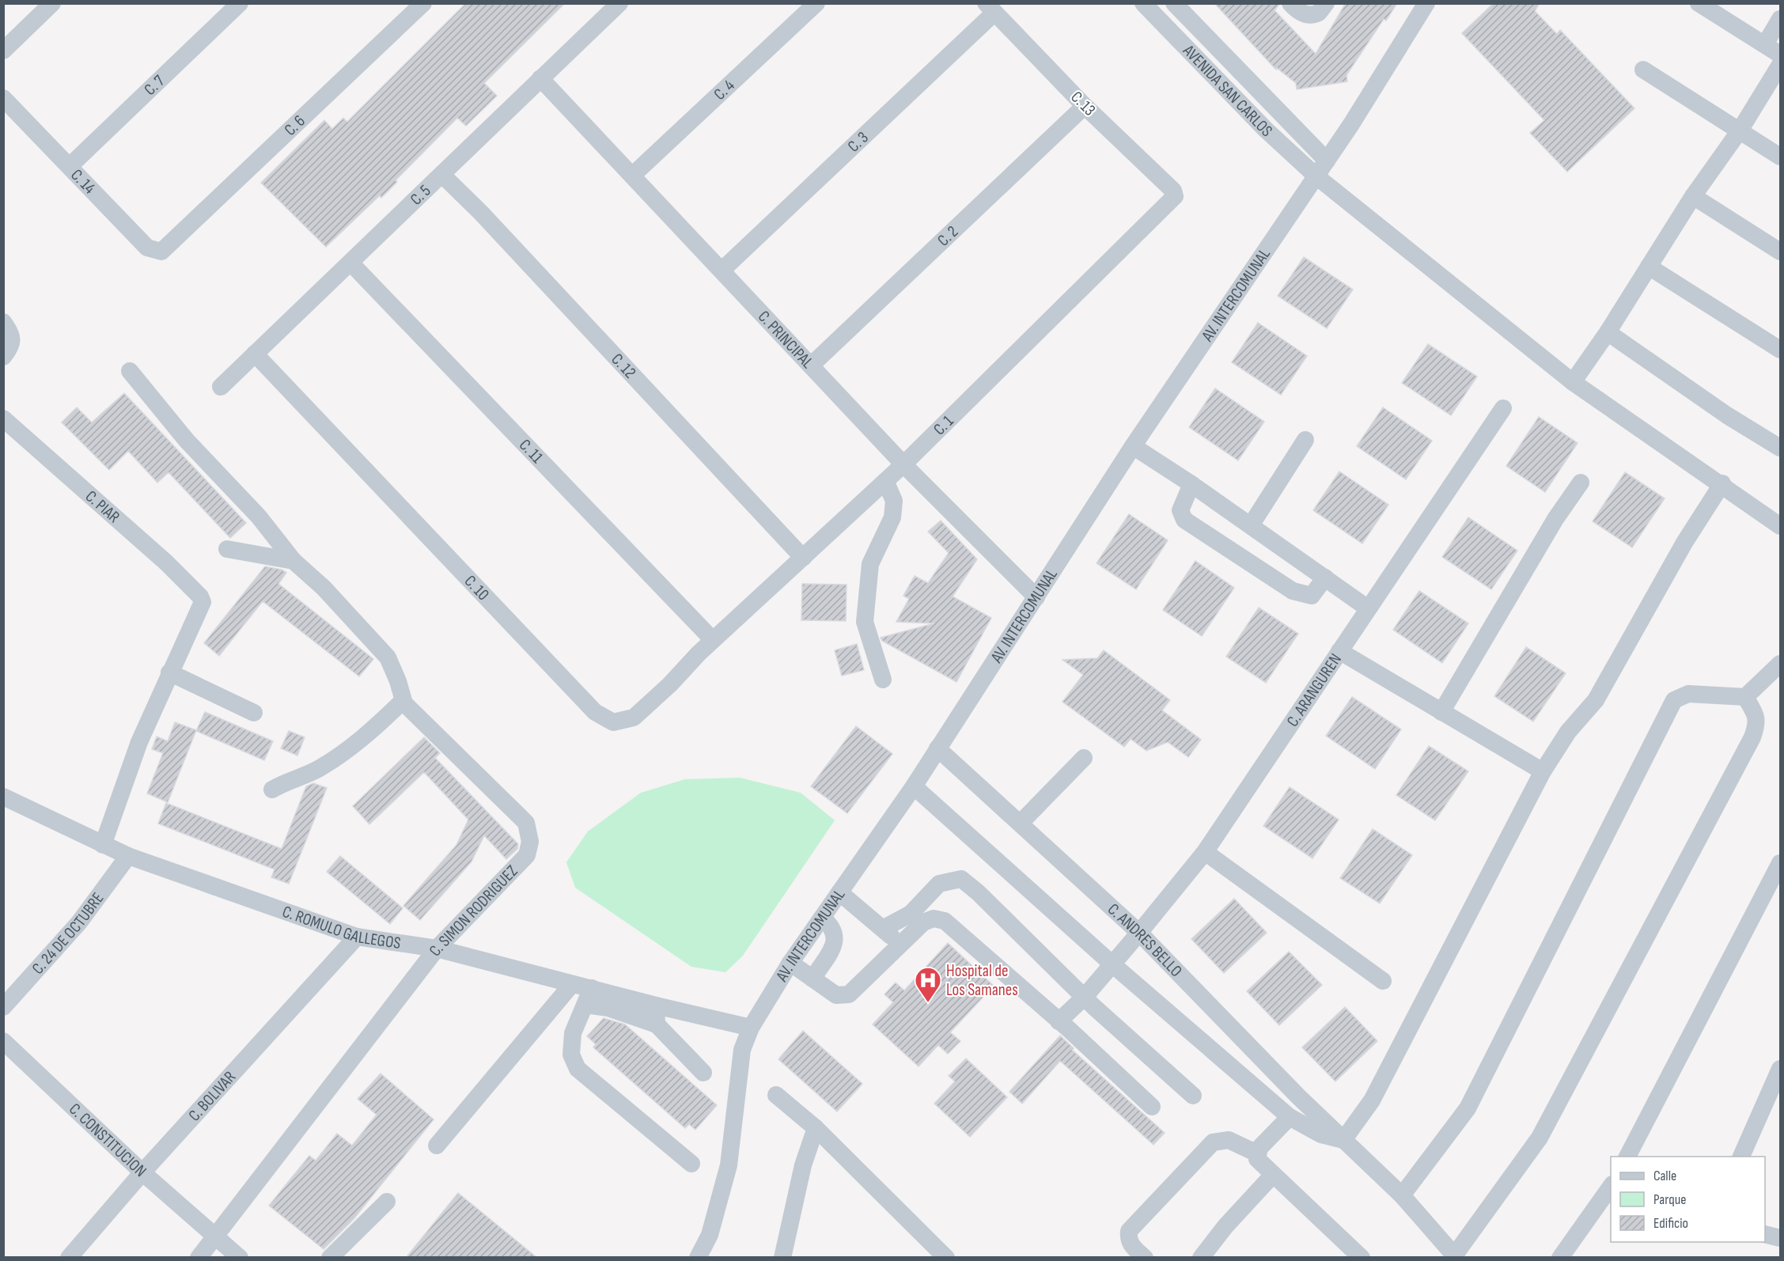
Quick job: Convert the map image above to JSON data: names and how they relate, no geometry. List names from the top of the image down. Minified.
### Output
{"streets":{"street":["C. 7","C. 4","AVENIDA SAN CARLOS","C. 13","C. 6","C. 3","C. 14","C. 5","C. 2","AV. INTERCOMUNAL","C. PRINCIPAL","C. 12","C. 1","C. 11","C. PIAR","C. 10","C. ARANGUREN","C. SIMON RODRIGUEZ","C. ROMULO GALLEGOS","C. 24 DE OCTUBRE","C. ANDRES BELLO","C. BOLIVAR","C. CONSTITUCION"]},"crossings":[["C. 7","C. 14"],["C. 4","C. PRINCIPAL"],["AVENIDA SAN CARLOS","AV. INTERCOMUNAL"],["C. 13","C. 3"],["C. 13","C. 2"],["C. 13","C. 1"],["C. 6","C. 14"],["C. 3","C. PRINCIPAL"],["C. 5","C. PRINCIPAL"],["C. 5","C. 12"],["C. 5","C. 11"],["C. 5","C. 10"],["C. 2","C. PRINCIPAL"],["AV. INTERCOMUNAL","C. PRINCIPAL"],["AV. INTERCOMUNAL","C. ROMULO GALLEGOS"],["AV. INTERCOMUNAL","C. ANDRES BELLO"],["C. PRINCIPAL","C. 1"],["C. 12","C. 1"],["C. 1","C. 11"],["C. 1","C. 10"],["C. 11","C. 10"],["C. ARANGUREN","C. ANDRES BELLO"],["C. SIMON RODRIGUEZ","C. ROMULO GALLEGOS"],["C. SIMON RODRIGUEZ","C. CONSTITUCION"],["C. ROMULO GALLEGOS","C. 24 DE OCTUBRE"],["C. ROMULO GALLEGOS","C. BOLIVAR"],["C. BOLIVAR","C. CONSTITUCION"]],"places":{"hospital":["Hospital de Los Samanes"]},"legend":["Calle","Parque","Edificio"]}
